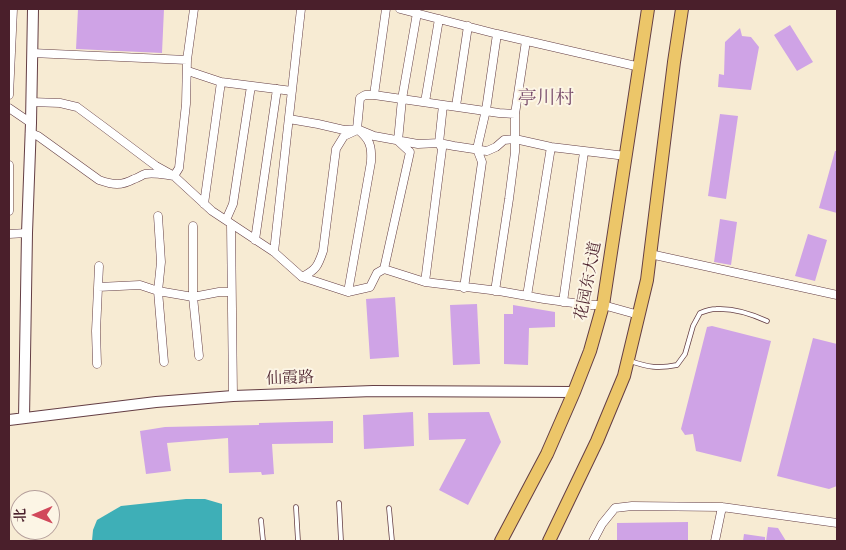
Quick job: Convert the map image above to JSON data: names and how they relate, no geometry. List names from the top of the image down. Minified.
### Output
{"streets":{"main road":["花园东大道"],"street":["仙霞路"]},"crossings":[["花园东大道","仙霞路"]],"districts":["亭川村"],"north":"left"}
